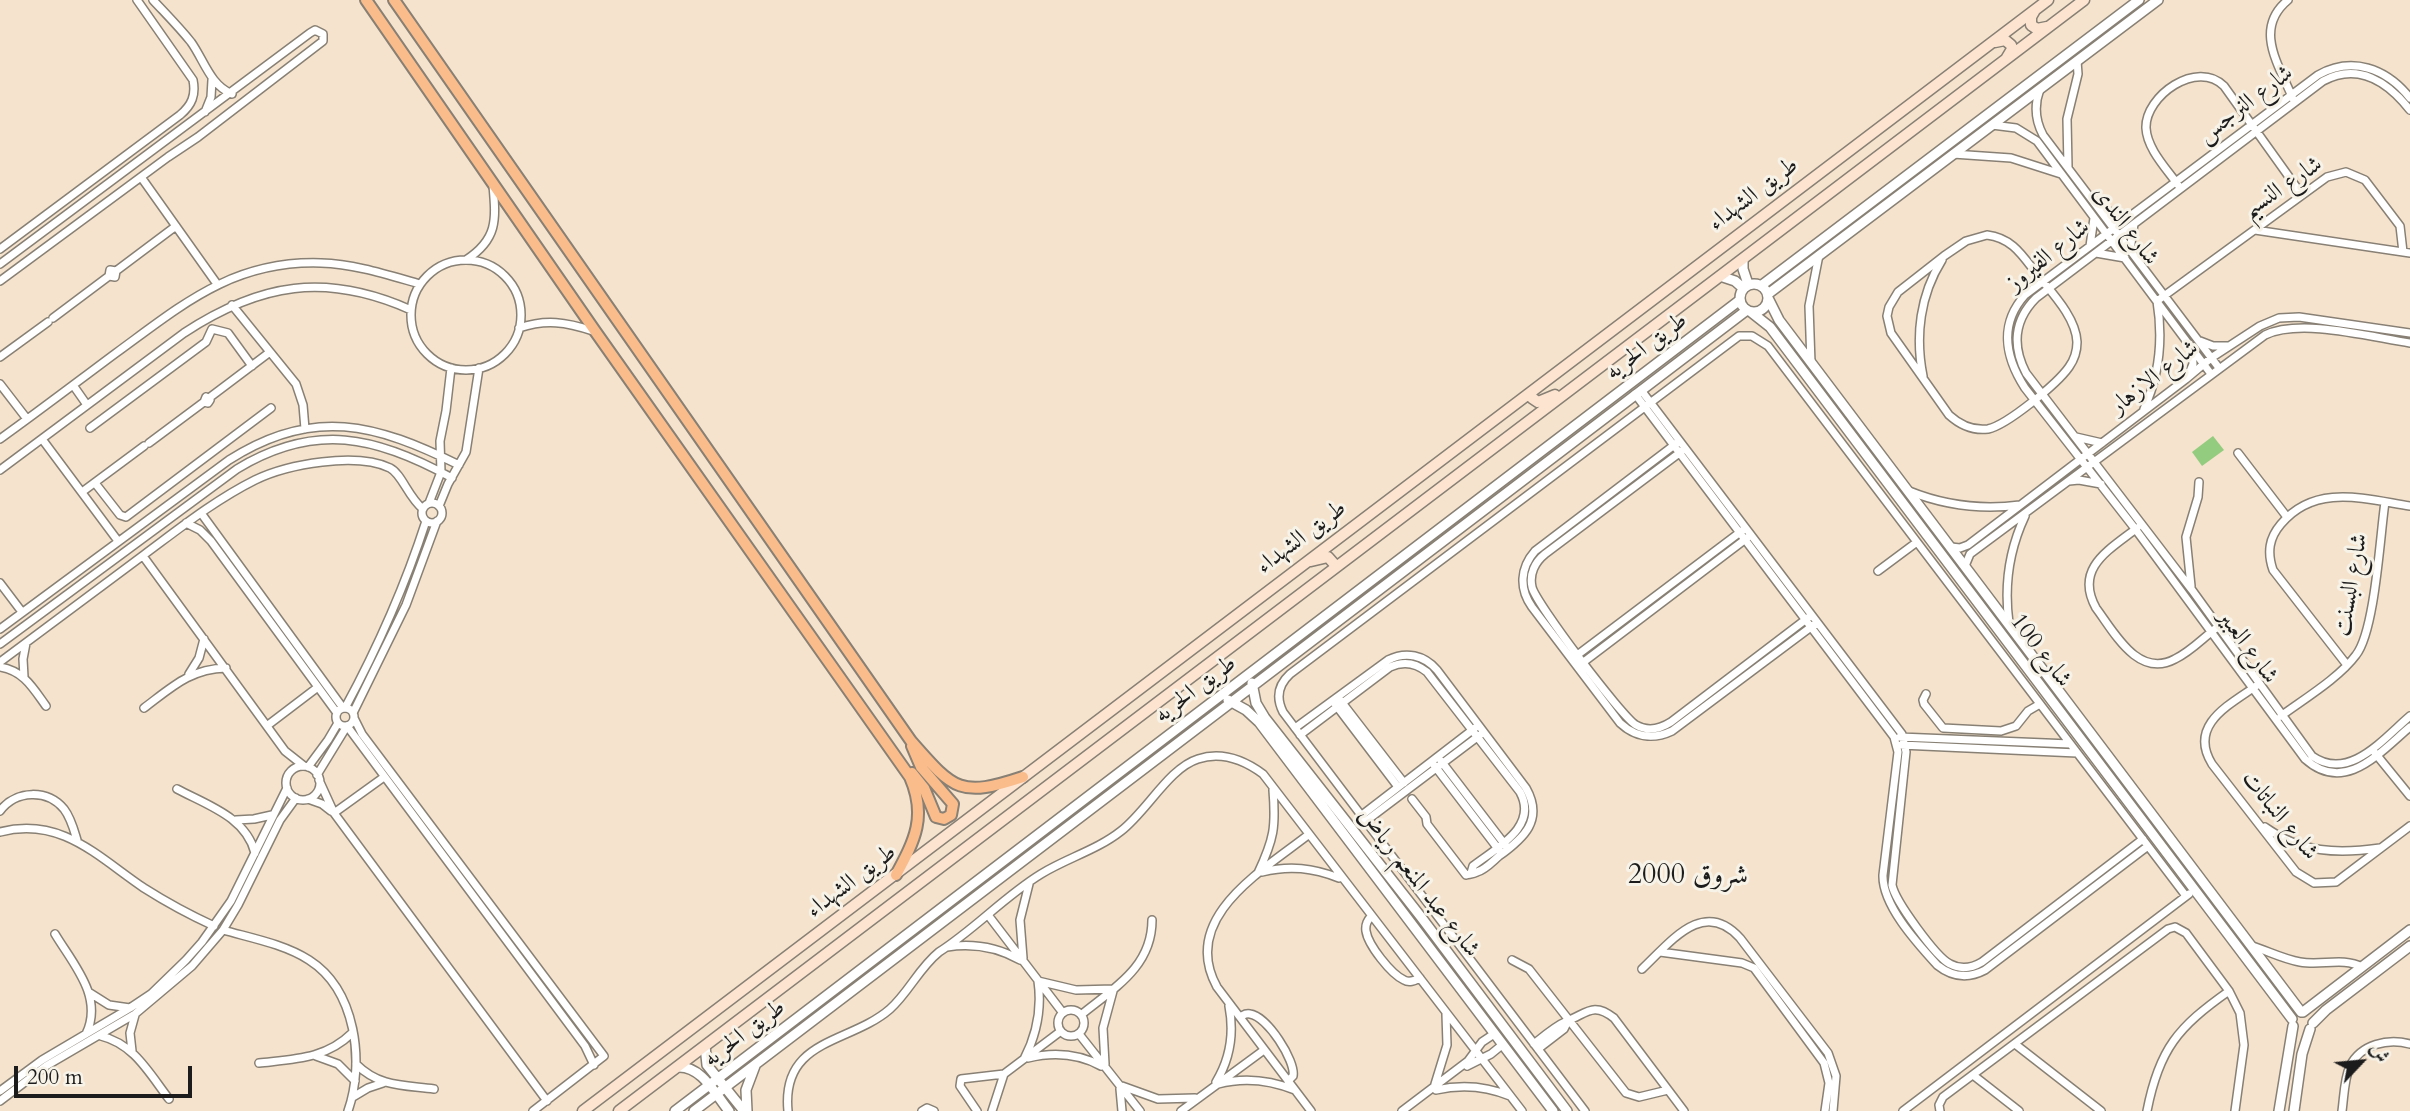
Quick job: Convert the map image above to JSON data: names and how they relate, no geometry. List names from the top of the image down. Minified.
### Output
{"streets":{"main road":["طريق الشهداء"],"street":["شارع النرجس","شارع النسيم","شارع الندى","شارع الفيروز","طريق الحريه","شارع الازهار","شارع البسنت","شارع العبير","شارع 100","شارع النباتات","شارع عبد المنعم رياض"]},"crossings":[["شارع النرجس","شارع الندى"],["شارع النرجس","شارع الفيروز"],["شارع النسيم","شارع الندى"],["شارع الندى","شارع الفيروز"],["شارع الندى","شارع الازهار"],["شارع الفيروز","شارع الازهار"],["شارع الفيروز","شارع العبير"],["طريق الحريه","شارع 100"],["طريق الحريه","شارع عبد المنعم رياض"],["شارع الازهار","شارع العبير"],["شارع الازهار","شارع 100"],["شارع البسنت","شارع العبير"],["شارع العبير","شارع النباتات"]],"districts":["شروق 2000"],"scale_bar":"200 m","north":"top right"}
